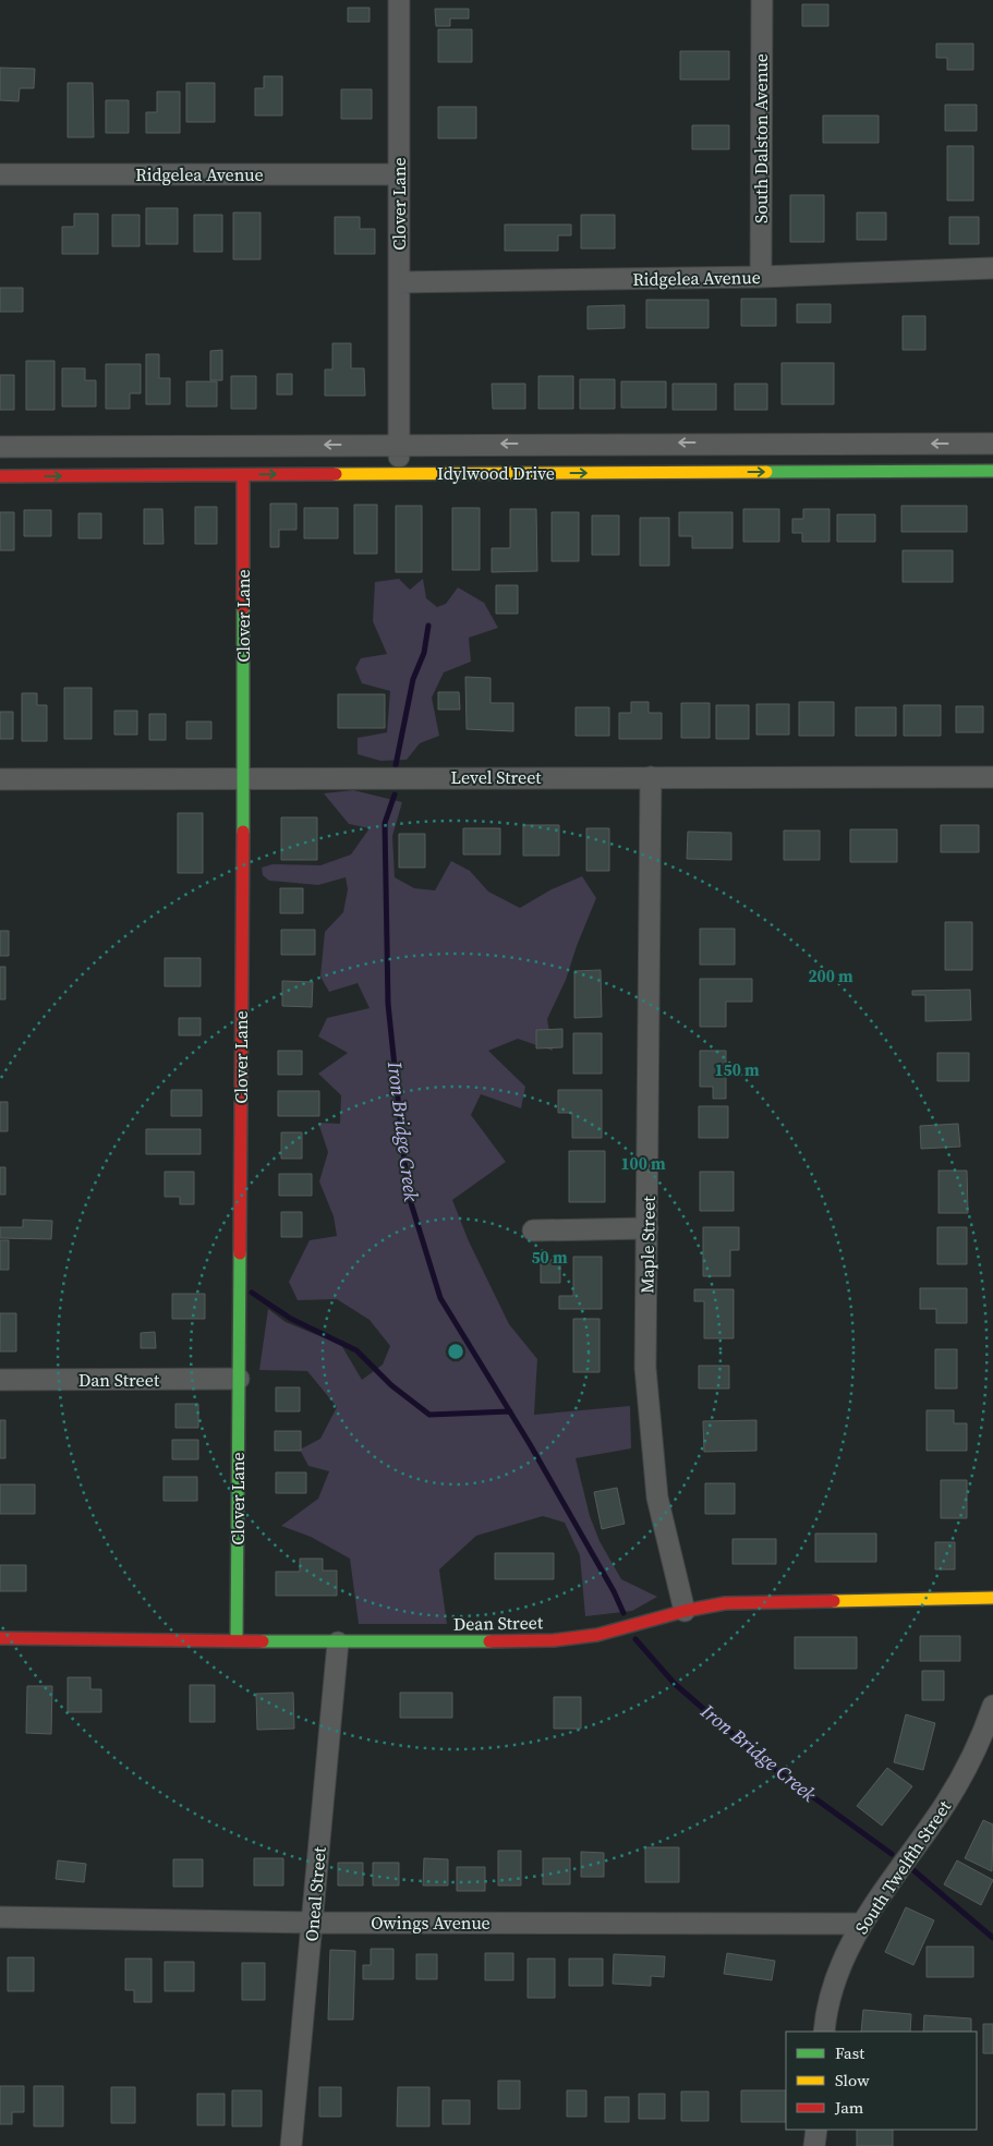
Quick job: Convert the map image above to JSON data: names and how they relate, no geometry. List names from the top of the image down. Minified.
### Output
{"streets":{"street":["South Dalston Avenue","Ridgelea Avenue","Clover Lane","Idylwood Drive","Level Street","Maple Street","Dan Street","Dean Street","South Twelfth Street","Oneal Street","Owings Avenue"]},"crossings":[["South Dalston Avenue","Ridgelea Avenue"],["Ridgelea Avenue","Clover Lane"],["Clover Lane","Idylwood Drive"],["Clover Lane","Level Street"],["Clover Lane","Dan Street"],["Clover Lane","Dean Street"],["Level Street","Maple Street"],["Maple Street","Dean Street"],["Dean Street","Oneal Street"],["South Twelfth Street","Owings Avenue"],["Oneal Street","Owings Avenue"]],"water":["Iron Bridge Creek"],"legend":["Fast","Slow","Jam"],"rings":["200 m","150 m","100 m","50 m"]}
